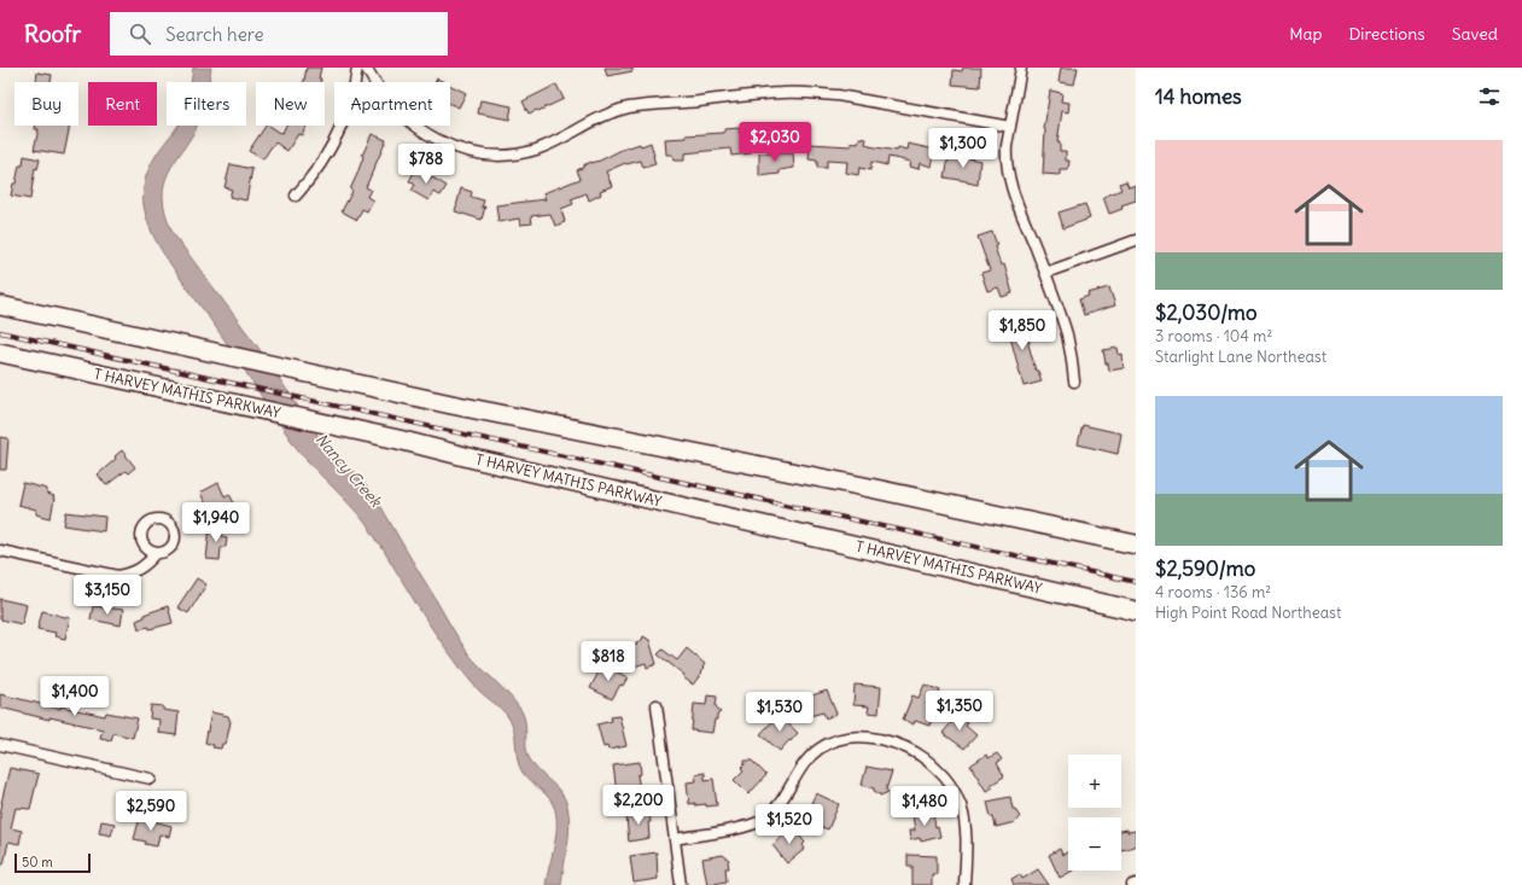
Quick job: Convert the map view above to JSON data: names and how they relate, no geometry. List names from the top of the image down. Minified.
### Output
{"streets":{"highway":["T HARVEY MATHIS PARKWAY"]},"water":["Nancy Creek"],"scale_bar":"50 m","page":{"header":"Roofr","search":"Search here","nav":["Map","Directions","Saved"],"heading":"14 homes","chip":["Buy","Rent","Filters","New","Apartment"],"price":["$2,030","$1,300","$788","$1,850","$1,940","$3,150","$818","$1,400","$1,350","$1,530","$2,200","$1,480","$2,590","$1,520"],"list":[{"name":"$2,030/mo","note":"3 rooms · 104 m² · Starlight Lane Northeast"},{"name":"$2,590/mo","note":"4 rooms · 136 m² · High Point Road Northeast"}],"map_buttons":["+","−"],"scale":"50 m"}}
